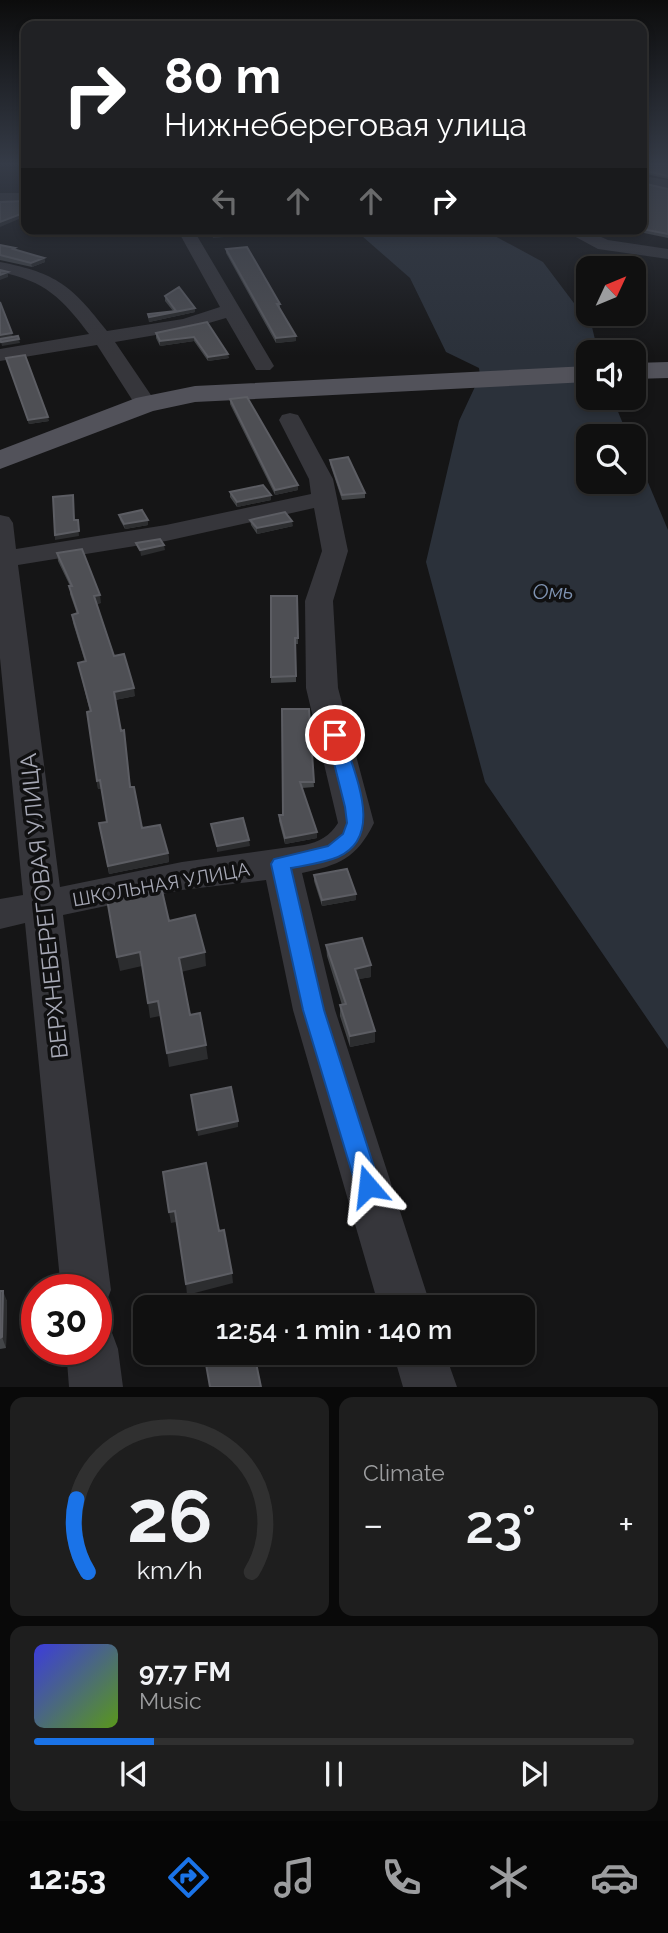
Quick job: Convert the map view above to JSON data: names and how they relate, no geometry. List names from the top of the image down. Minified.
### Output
{"streets":{"street":["ШКОЛЬНАЯ УЛИЦА","ВЕРХНЕБЕРЕГОВАЯ УЛИЦА"]},"crossings":[["ШКОЛЬНАЯ УЛИЦА","ВЕРХНЕБЕРЕГОВАЯ УЛИЦА"]],"water":["Омь"],"north":"top right","page":{"turn":["80 m","Нижнебереговая улица"],"limit":"30","trip":"12:54 · 1 min · 140 m","tile":"Climate","heat":["−","23°","+"],"song":["97.7 FM","Music"],"tabs":"12:53","gauge":["26","km/h"]}}
